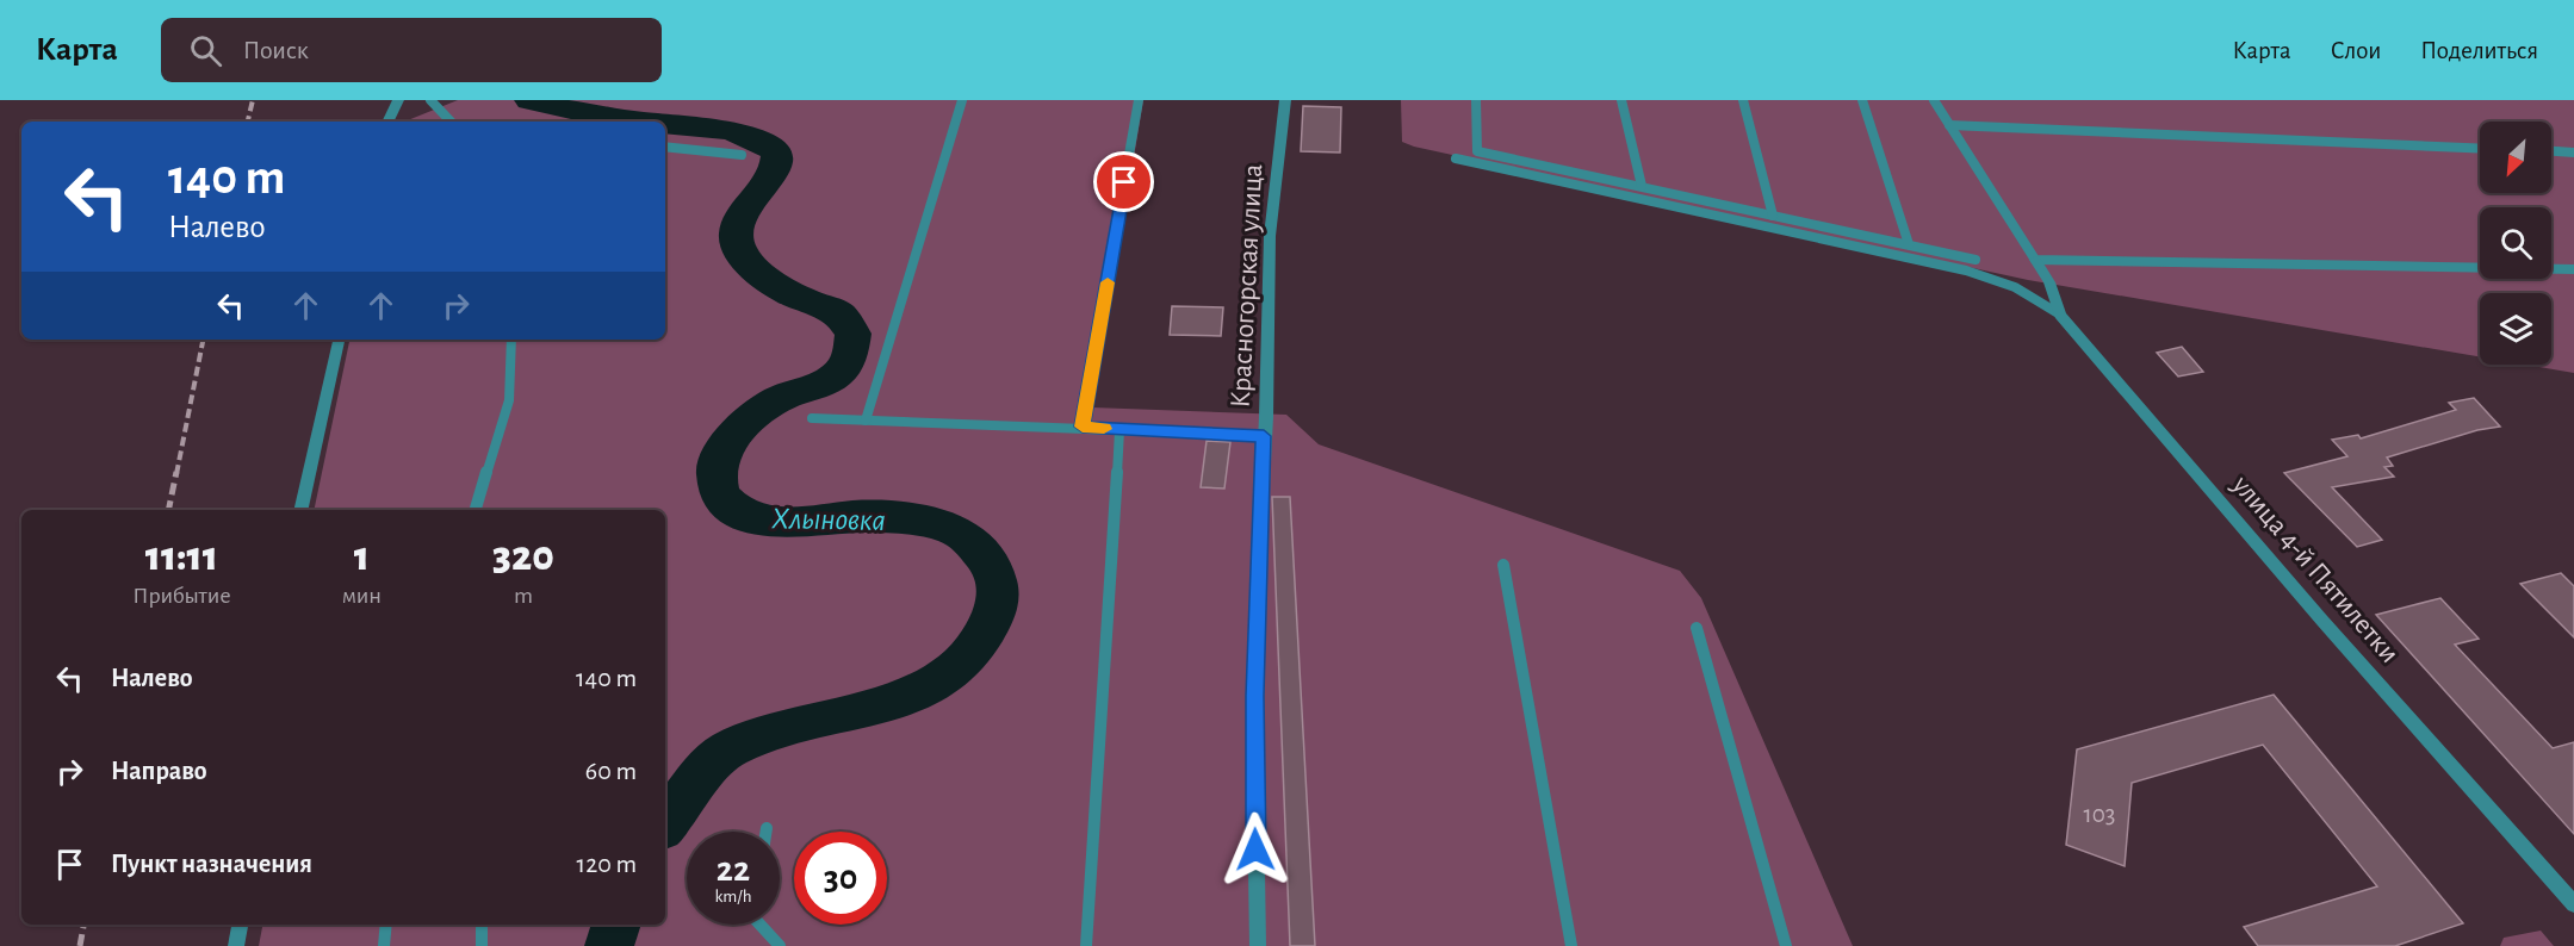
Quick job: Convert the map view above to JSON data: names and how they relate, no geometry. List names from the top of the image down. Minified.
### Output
{"streets":{"street":["Красногорская улица","улица 4-й Пятилетки"]},"water":["Хлыновка"],"house_numbers":["103"],"north":"bottom left","page":{"header":"Карта","search":"Поиск","nav":["Карта","Слои","Поделиться"],"turn":["140 m","Налево"],"eta":["11:11","Прибытие","1","мин","320","m"],"list":[{"name":"Налево","value":"140 m"},{"name":"Направо","value":"60 m"},{"name":"Пункт назначения","value":"120 m"}],"speed":"22 km/h","limit":"30"}}
